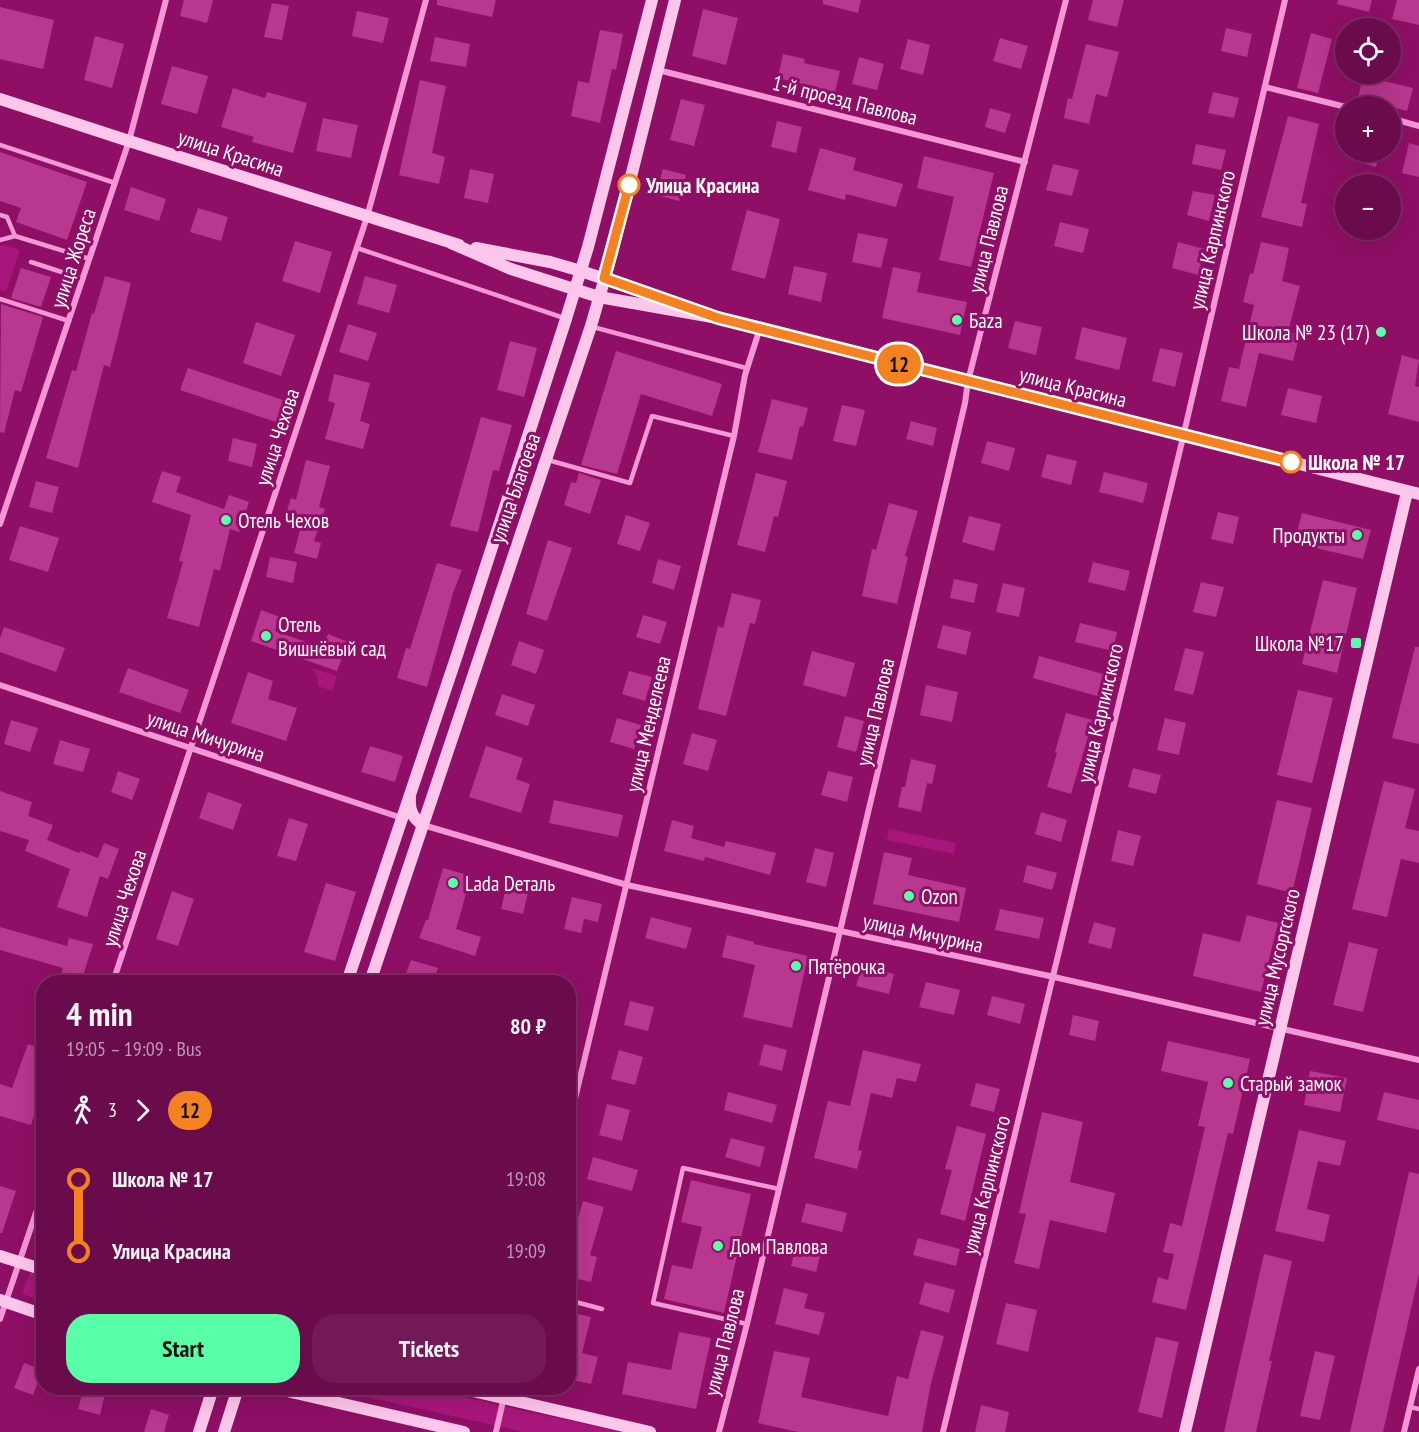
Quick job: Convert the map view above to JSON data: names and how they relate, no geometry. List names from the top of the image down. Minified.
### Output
{"streets":{"main road":["улица Красина","улица Благоева","улица Мусоргского"],"street":["1-й проезд Павлова","улица Павлова","улица Карпинского","улица Жореса","улица Чехова","улица Менделеева","улица Мичурина"]},"crossings":[["1-й проезд Павлова","улица Павлова"],["1-й проезд Павлова","улица Благоева"],["улица Красина","улица Павлова"],["улица Красина","улица Карпинского"],["улица Красина","улица Жореса"],["улица Красина","улица Чехова"],["улица Красина","улица Благоева"],["улица Красина","улица Менделеева"],["улица Красина","улица Мусоргского"],["улица Павлова","улица Мичурина"],["улица Карпинского","улица Мичурина"],["улица Чехова","улица Мичурина"],["улица Благоева","улица Мичурина"],["улица Менделеева","улица Мичурина"],["улица Мичурина","улица Мусоргского"]],"places":{"other":["Улица Красина","Баza","Школа № 23 (17)","Школа № 17","Отель Чехов","Продукты","Отель Вишнёвый сад","Lada Dеталь","Ozon","Пятёрочка","Старый замок","Дом Павлова"],"transit":["Школа №17"]},"lines":["bus line 12"],"page":{"on_map":"12","map_buttons":["+","−"],"heading":["4 min","19:05 – 19:09 · Bus","80 ₽"],"legs":["3","12"],"list":[{"name":"Школа № 17","value":"19:08"},{"name":"Улица Красина","value":"19:09"}],"buttons":["Start","Tickets"]}}
